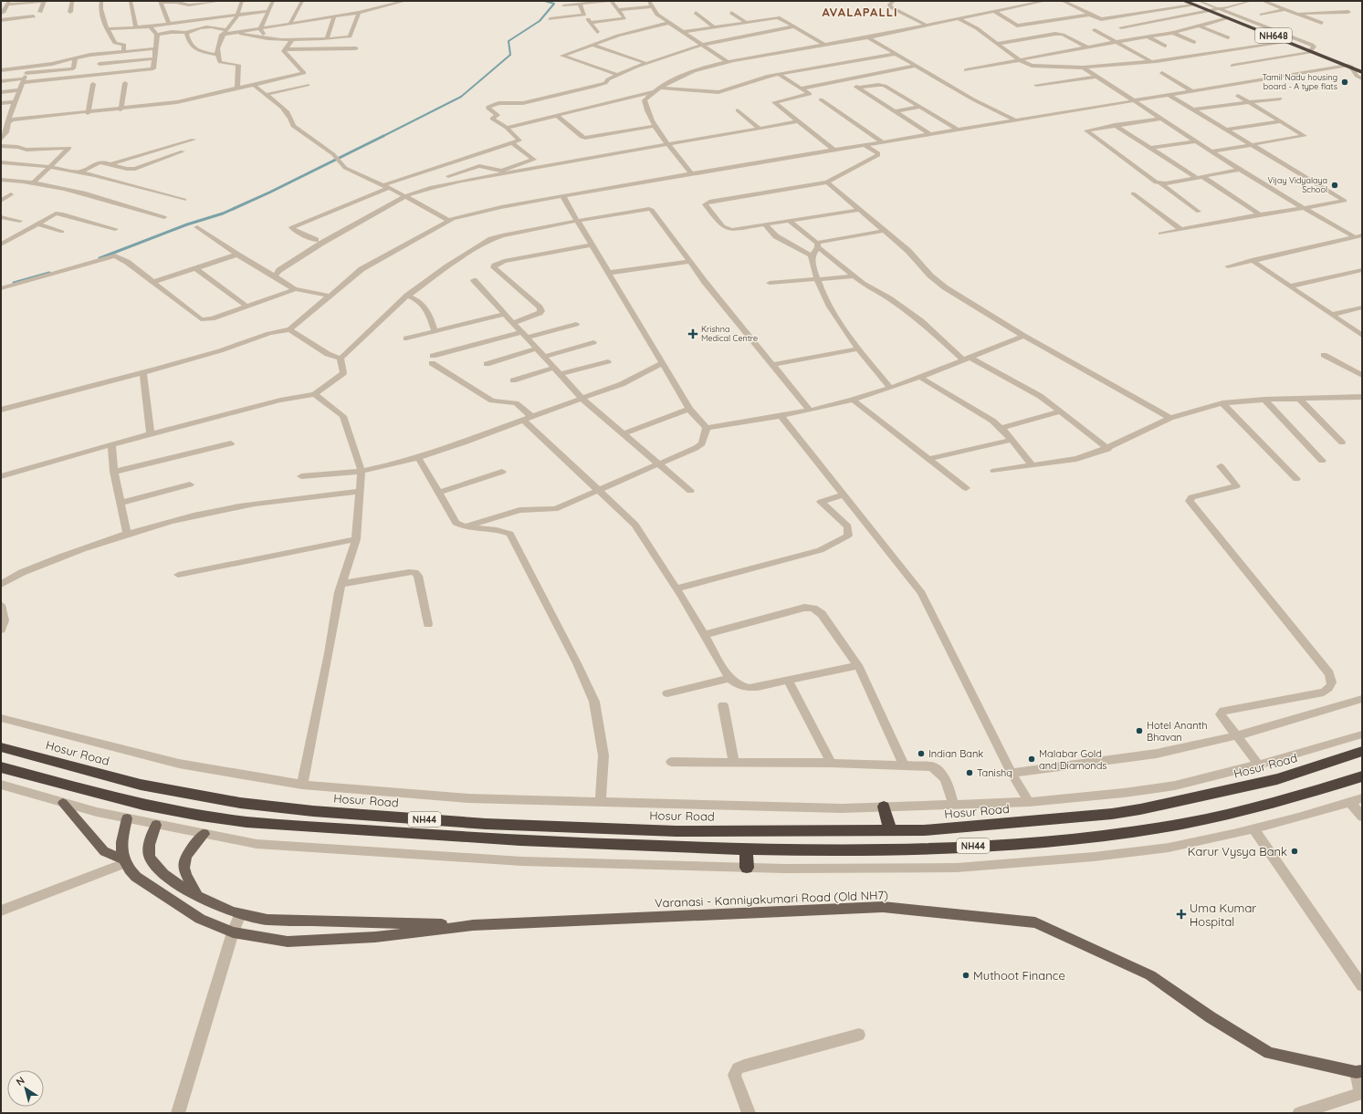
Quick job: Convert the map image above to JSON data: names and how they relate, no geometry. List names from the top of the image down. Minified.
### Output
{"streets":{"highway":["NH648","Hosur Road","NH44"],"main road":["Varanasi - Kanniyakumari Road (Old NH7)"]},"districts":["AVALAPALLI"],"places":{"other":["Tamil Nadu housing board - A type flats","Vijay Vidyalaya School","Hotel Ananth Bhavan","Indian Bank","Malabar Gold and Diamonds","Tanishq","Karur Vysya Bank","Muthoot Finance"],"health":["Krishna Medical Centre","Uma Kumar Hospital"]},"north":"top left"}
